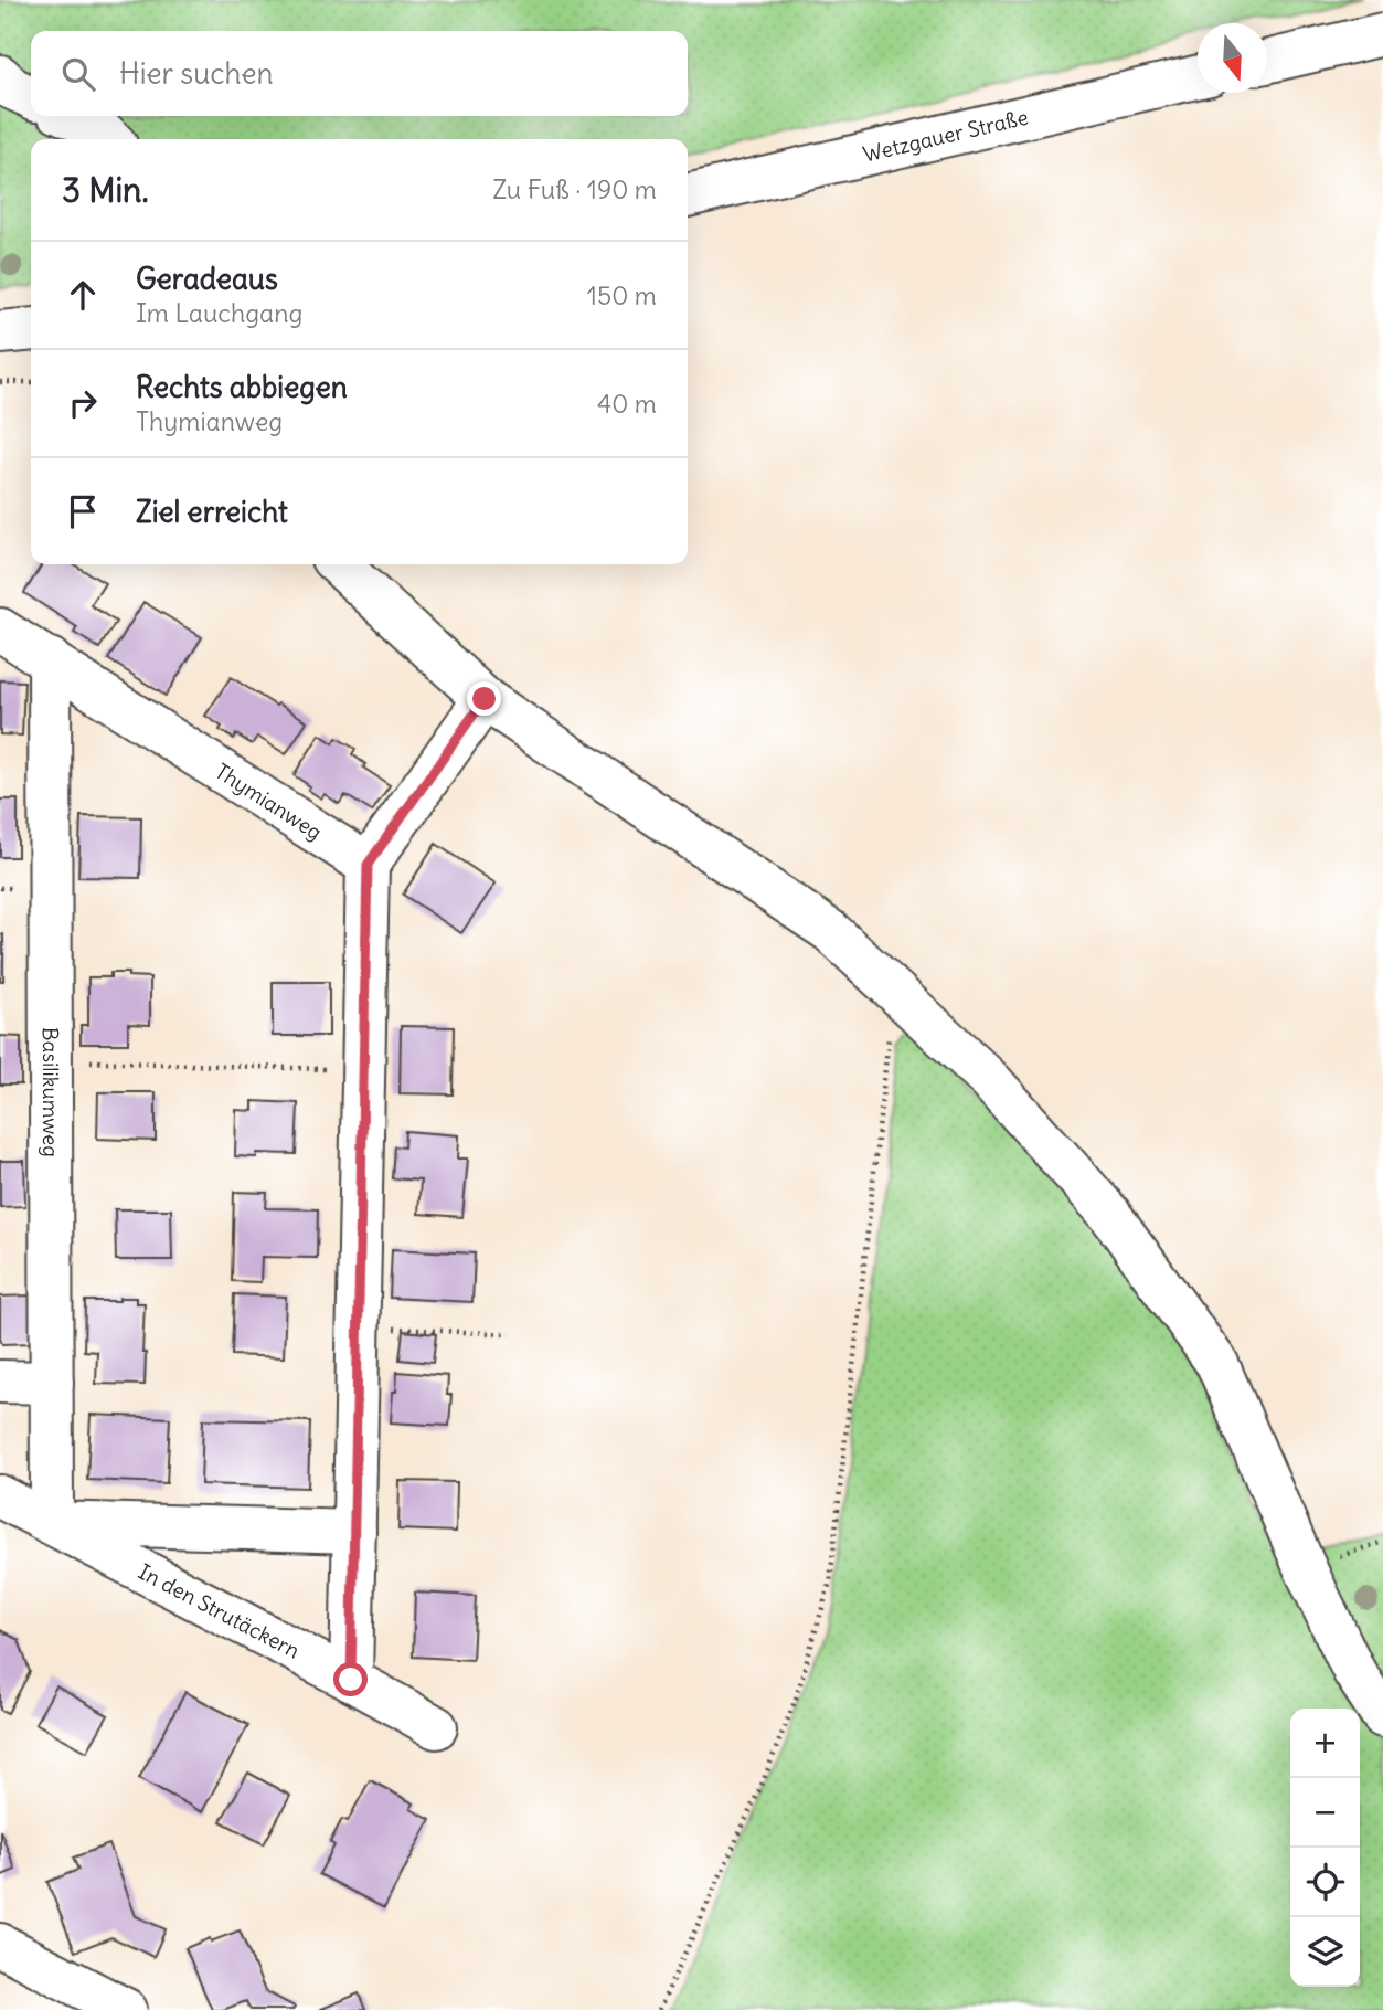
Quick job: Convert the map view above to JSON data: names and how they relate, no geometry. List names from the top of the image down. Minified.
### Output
{"streets":{"street":["Wetzgauer Straße","Thymianweg","Basilikumweg","In den Strutäckern"]},"crossings":[["Thymianweg","Basilikumweg"],["Basilikumweg","In den Strutäckern"]],"north":"bottom","page":{"search":"Hier suchen","heading":["3 Min.","Zu Fuß · 190 m"],"list":[["Geradeaus","Im Lauchgang","150 m"],["Rechts abbiegen","Thymianweg","40 m"],"Ziel erreicht"],"map_buttons":["+","−"]}}
